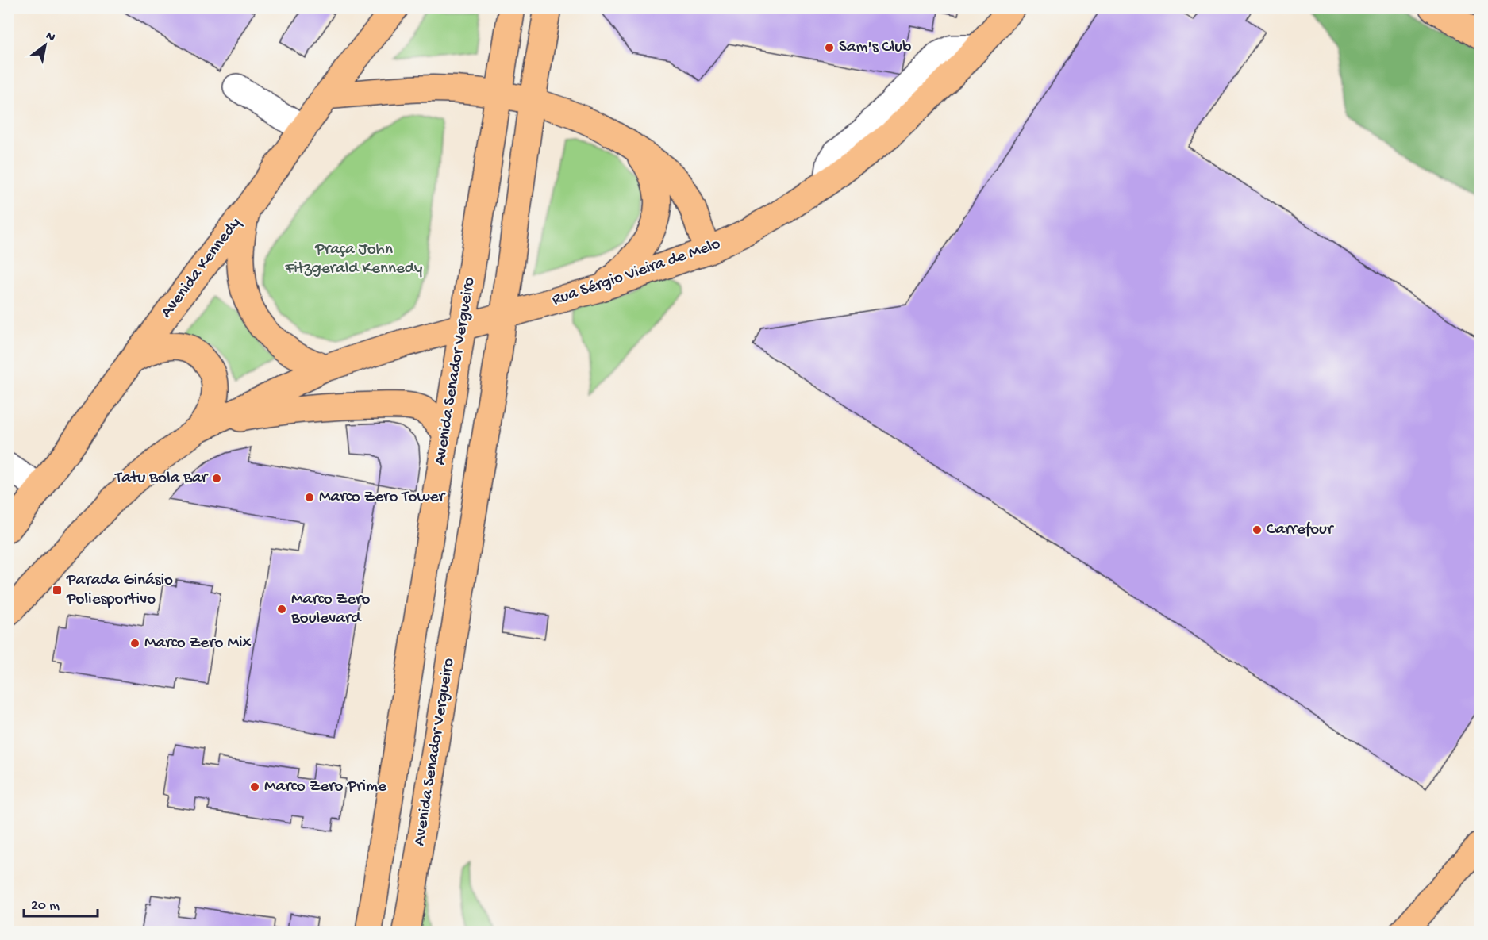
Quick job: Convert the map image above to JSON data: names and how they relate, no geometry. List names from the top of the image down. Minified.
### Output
{"streets":{"main road":["Avenida Kennedy","Rua Sérgio Vieira de Melo","Avenida Senador Vergueiro"]},"crossings":[["Rua Sérgio Vieira de Melo","Avenida Senador Vergueiro"]],"parks":["Praça John Fitzgerald Kennedy"],"places":{"other":["Sam's Club","Tatu Bola Bar","Marco Zero Tower","Carrefour","Marco Zero Boulevard","Marco Zero Mix","Marco Zero Prime"],"transit":["Parada Ginásio Poliesportivo"]},"scale_bar":"20 m","north":"top right"}
